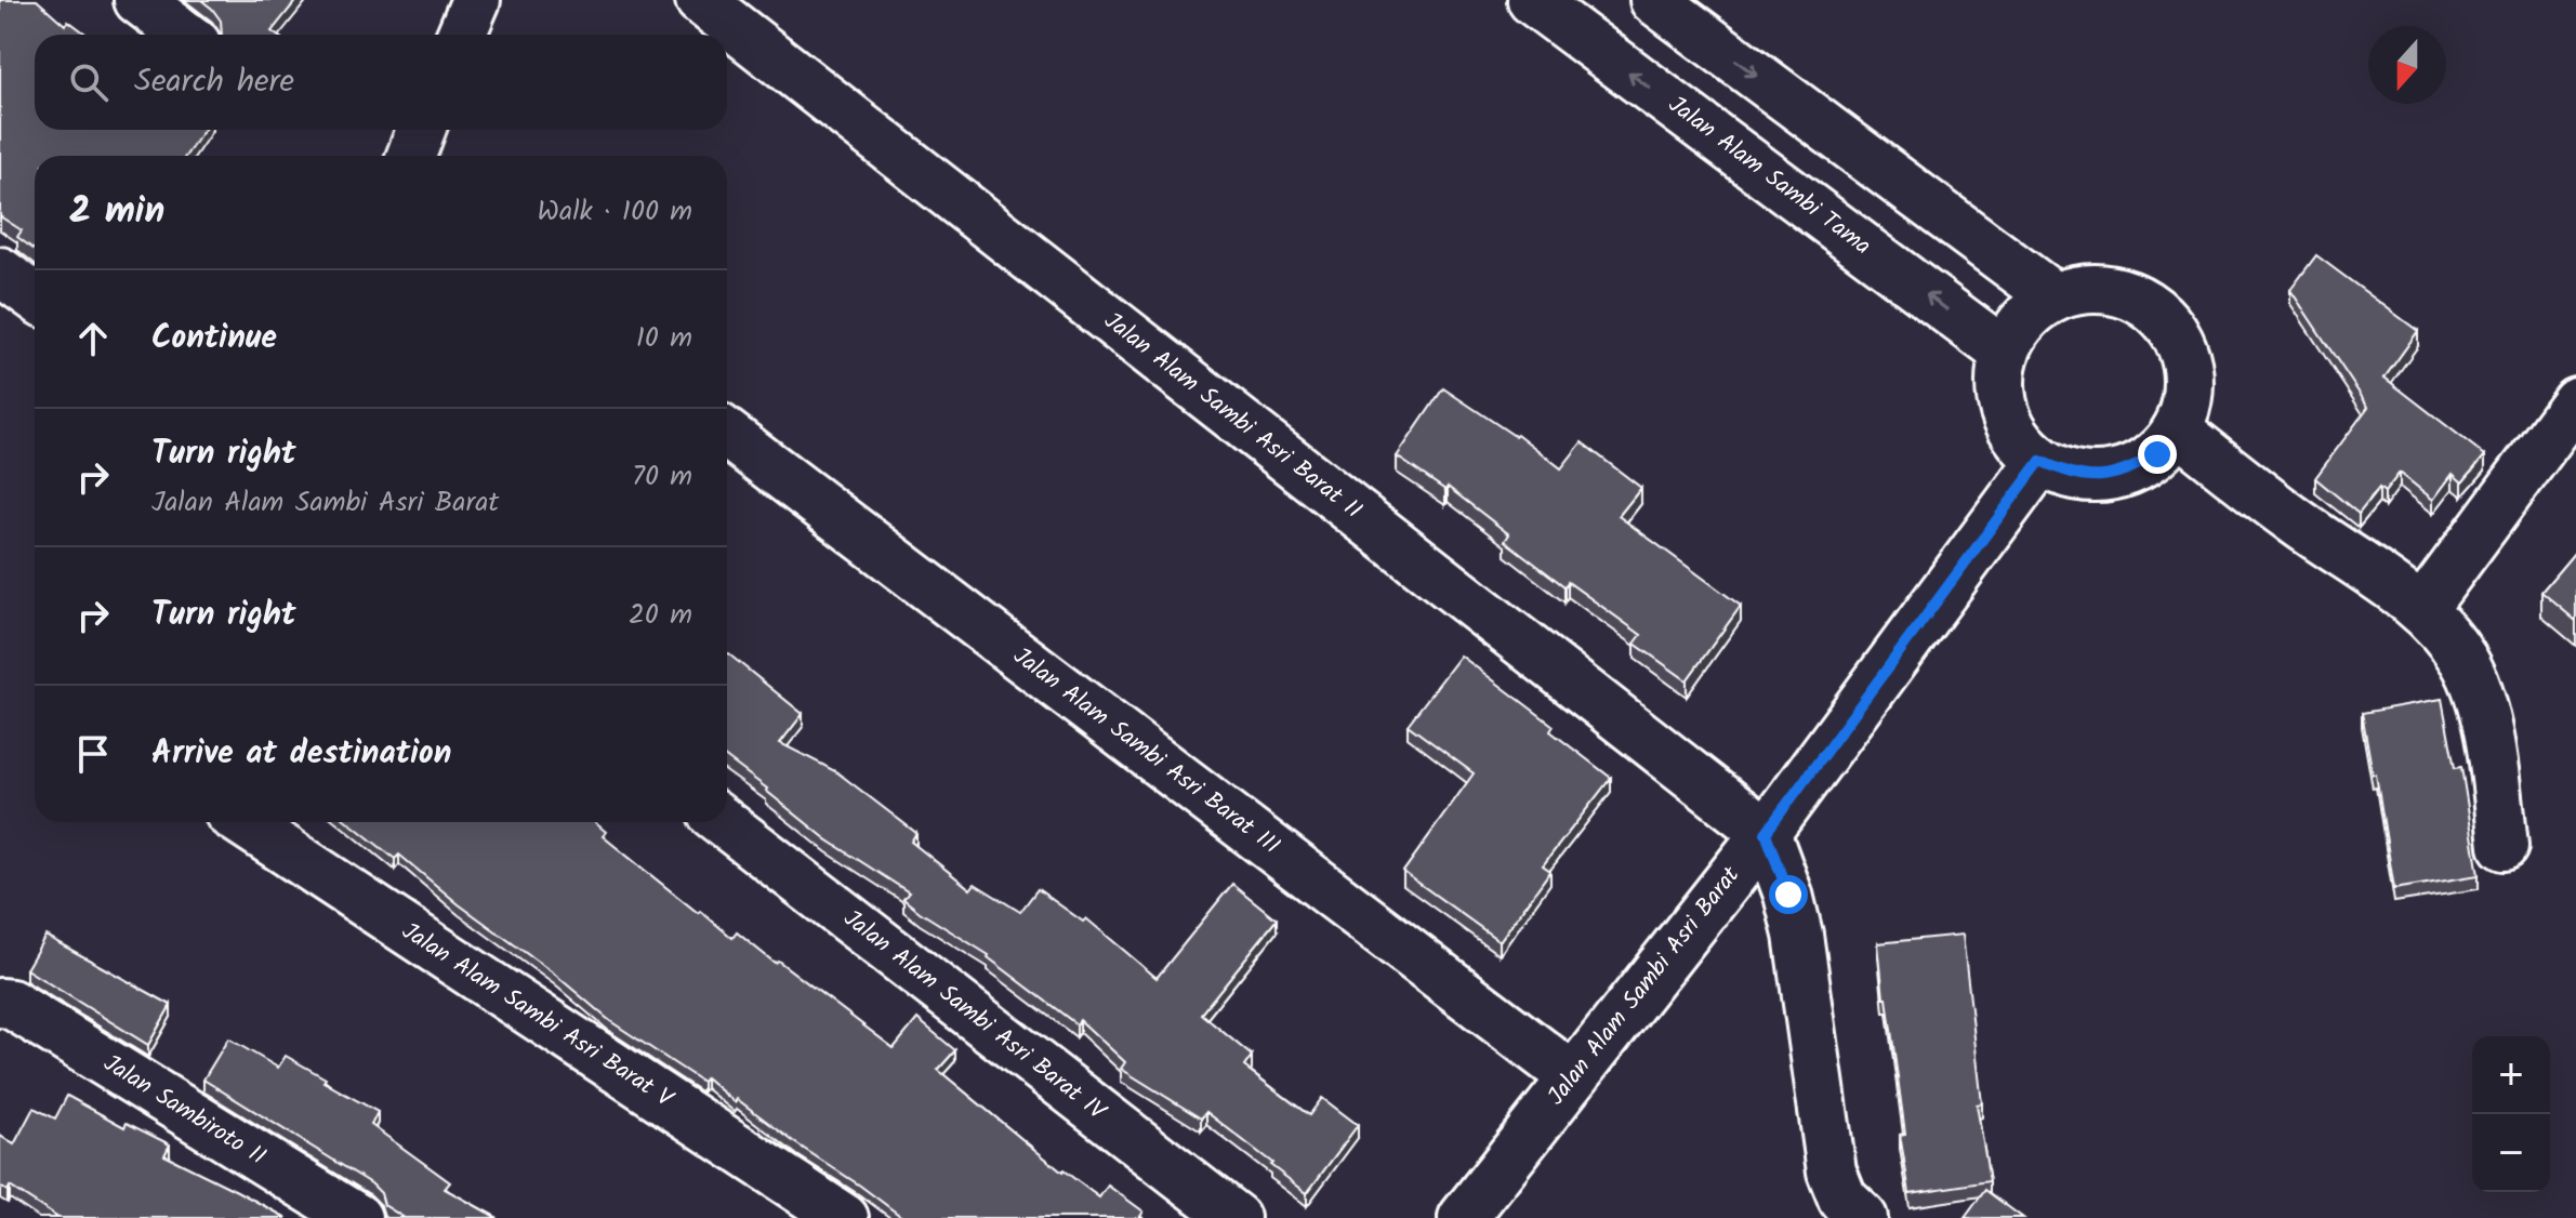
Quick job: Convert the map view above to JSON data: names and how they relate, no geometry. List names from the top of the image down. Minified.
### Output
{"streets":{"street":["Jalan Alam Sambi Tama","Jalan Alam Sambi Asri Barat II","Jalan Alam Sambi Asri Barat III","Jalan Alam Sambi Asri Barat","Jalan Alam Sambi Asri Barat V","Jalan Alam Sambi Asri Barat IV","Jalan Sambiroto II"]},"crossings":[["Jalan Alam Sambi Tama","Jalan Alam Sambi Asri Barat"],["Jalan Alam Sambi Asri Barat II","Jalan Alam Sambi Asri Barat"],["Jalan Alam Sambi Asri Barat III","Jalan Alam Sambi Asri Barat"]],"north":"bottom","page":{"search":"Search here","heading":["2 min","Walk · 100 m"],"list":[["Continue","10 m"],["Turn right","Jalan Alam Sambi Asri Barat","70 m"],["Turn right","20 m"],"Arrive at destination"],"map_buttons":["+","−"]}}
